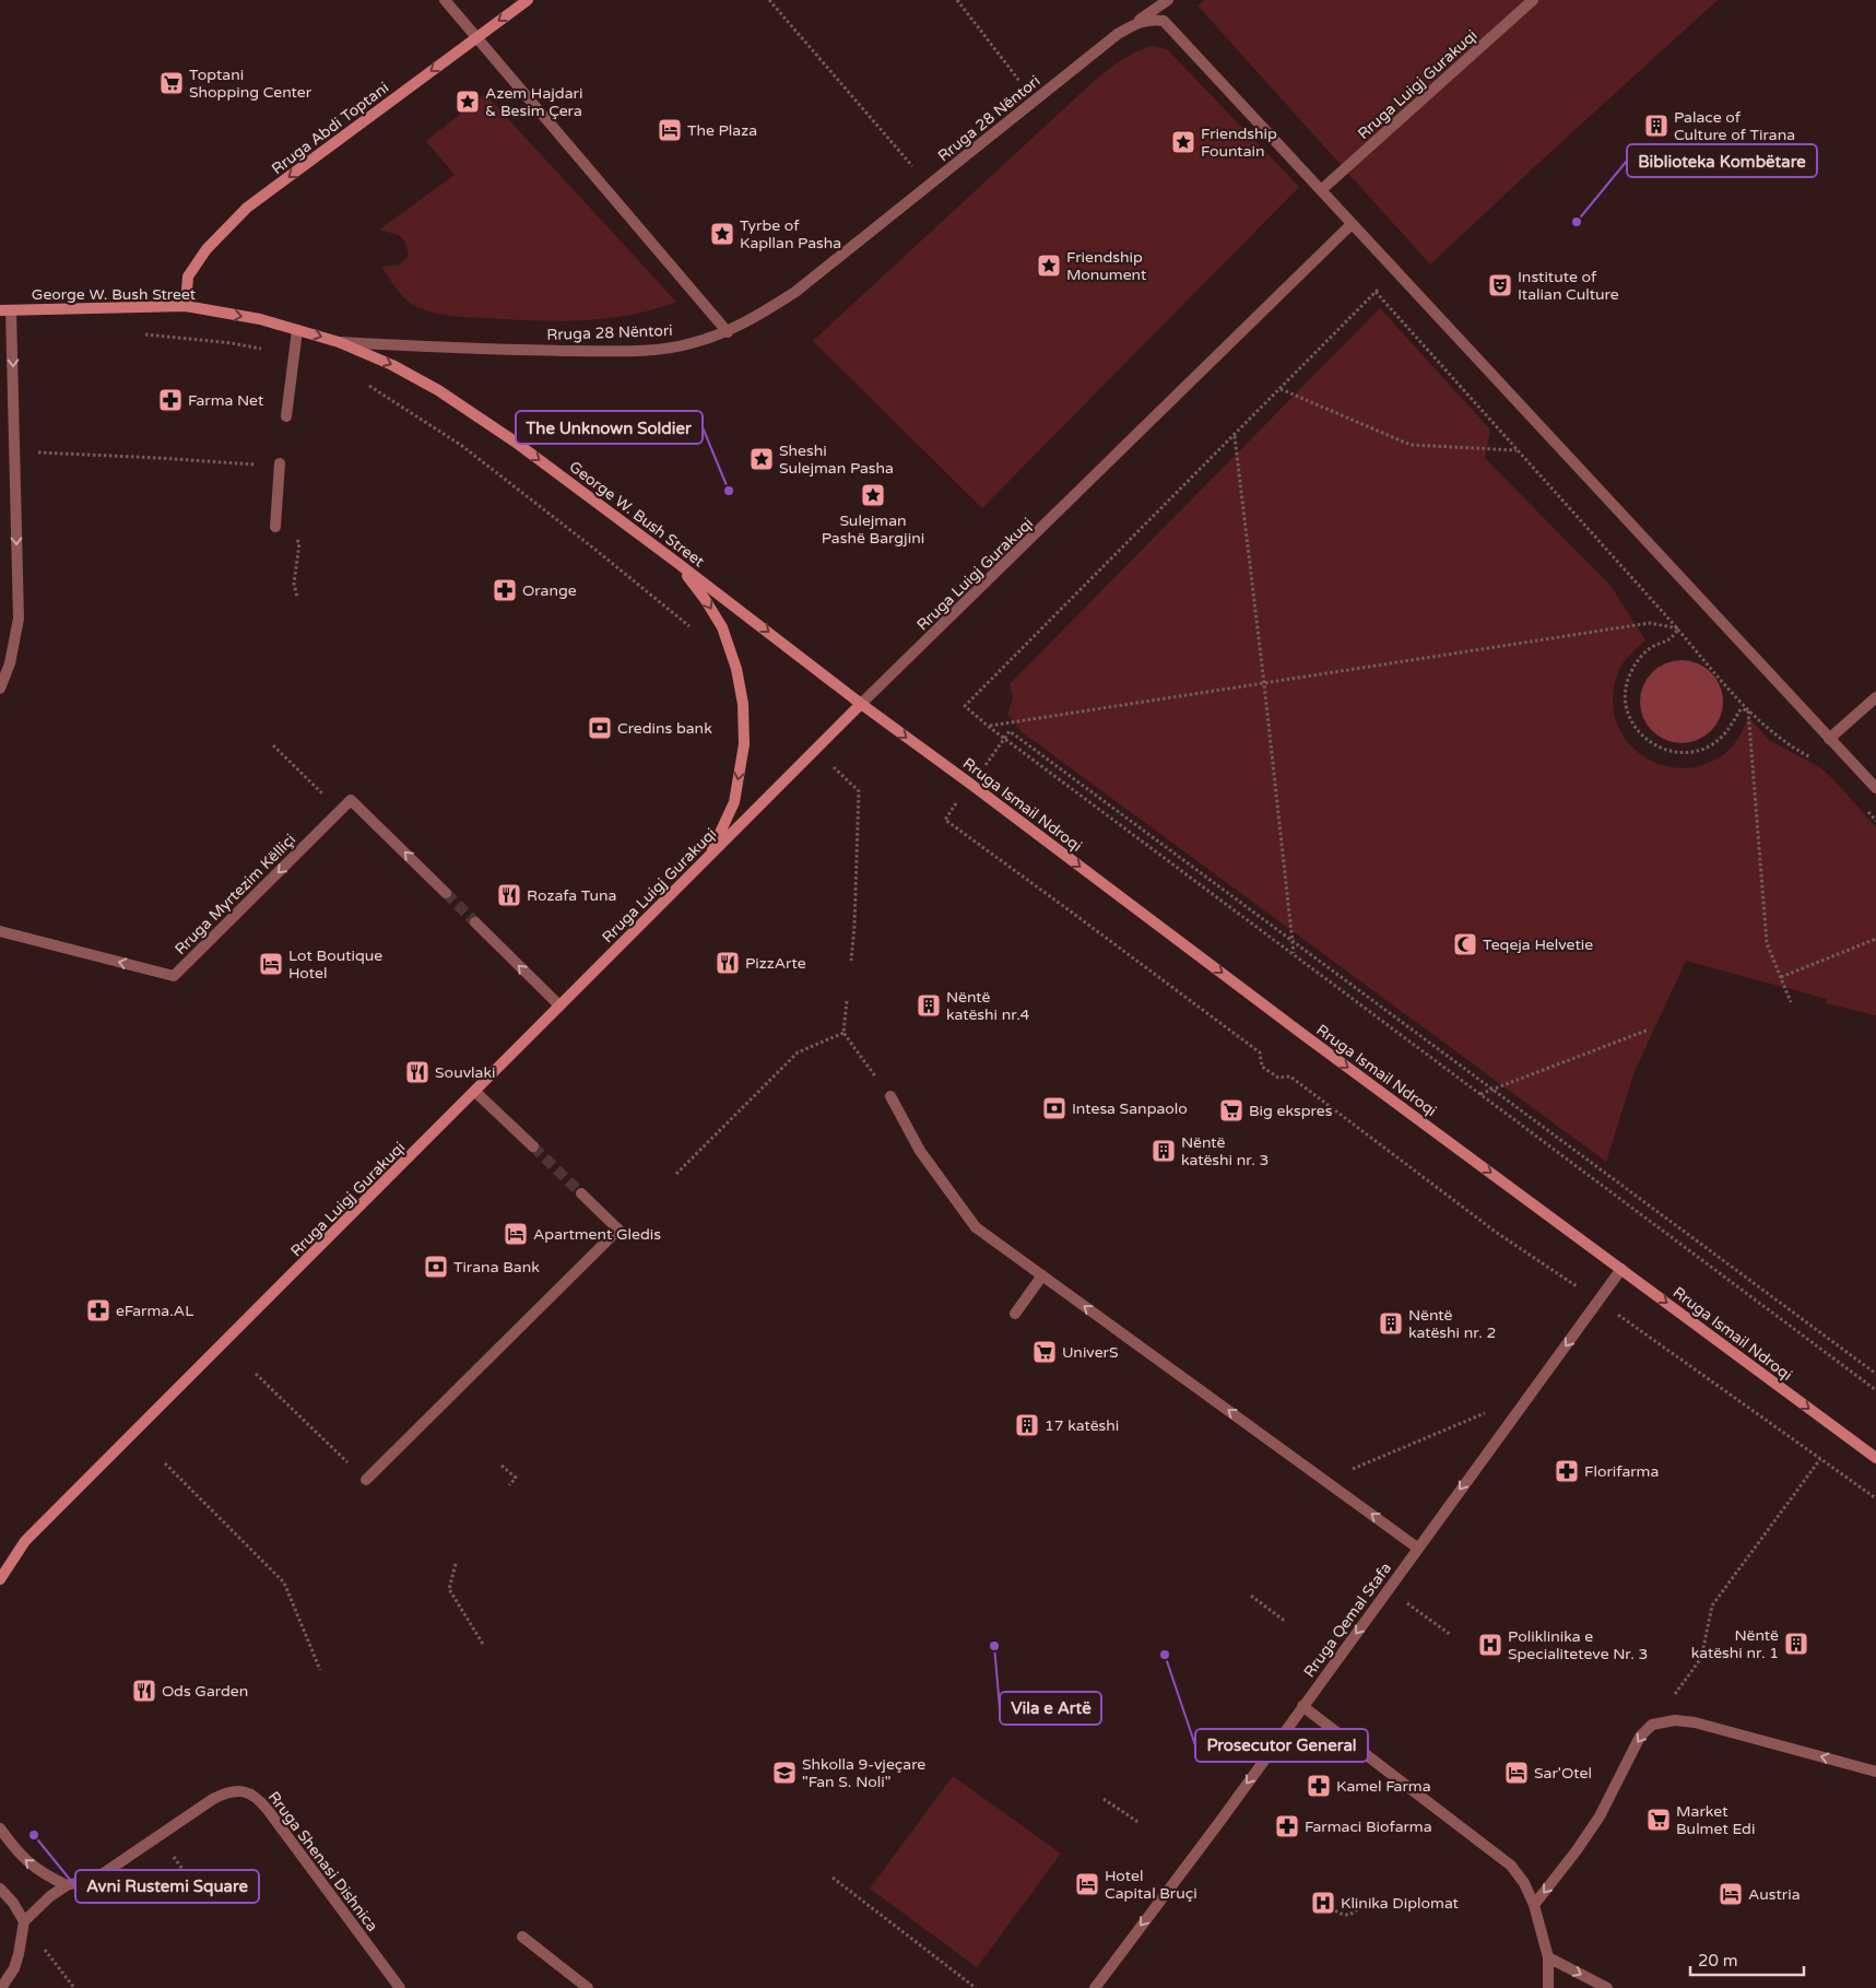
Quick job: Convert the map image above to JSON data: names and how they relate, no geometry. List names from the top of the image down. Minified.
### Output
{"streets":{"main road":["Rruga Luigj Gurakuqi","Rruga Abdi Toptani","George W. Bush Street","Rruga Ismail Ndroqi"],"street":["Rruga 28 Nëntori","Rruga Myrtezim Këlliçi","Rruga Qemal Stafa","Rruga Shenasi Dishnica"]},"crossings":[["Rruga Luigj Gurakuqi","Rruga 28 Nëntori"],["Rruga Luigj Gurakuqi","George W. Bush Street"],["Rruga Luigj Gurakuqi","Rruga Ismail Ndroqi"],["Rruga 28 Nëntori","George W. Bush Street"],["Rruga Abdi Toptani","George W. Bush Street"],["George W. Bush Street","Rruga Ismail Ndroqi"],["Rruga Ismail Ndroqi","Rruga Qemal Stafa"]],"one_way":["Rruga Abdi Toptani","George W. Bush Street","Rruga Ismail Ndroqi","Rruga Qemal Stafa"],"places":{"supermarket":["Toptani Shopping Center","Big ekspres","UniverS","Market Bulmet Edi"],"place":["Azem Hajdari & Besim Çera","Friendship Fountain","Tyrbe of Kapllan Pasha","Friendship Monument","Sheshi Sulejman Pasha","Sulejman Pashë Bargjini"],"building":["Palace of Culture of Tirana","Nëntë katëshi nr.4","Nëntë katëshi nr. 3","Nëntë katëshi nr. 2","17 katëshi","Nëntë katëshi nr. 1"],"hotel":["The Plaza","Lot Boutique Hotel","Apartment Gledis","Sar'Otel","Hotel Capital Bruçi","Austria"],"other":["Biblioteka Kombëtare","The Unknown Soldier","Vila e Artë","Prosecutor General","Avni Rustemi Square"],"theatre":["Institute of Italian Culture"],"pharmacy":["Farma Net","Orange","eFarma.AL","Florifarma","Kamel Farma","Farmaci Biofarma"],"bank":["Credins bank","Intesa Sanpaolo","Tirana Bank"],"restaurant":["Rozafa Tuna","PizzArte","Souvlaki","Ods Garden"],"mosque":["Teqeja Helvetie"],"hospital":["Poliklinika e Specialiteteve Nr. 3","Klinika Diplomat"],"school or university":["Shkolla 9-vjeçare \"Fan S. Noli\""]},"scale_bar":"20 m"}
